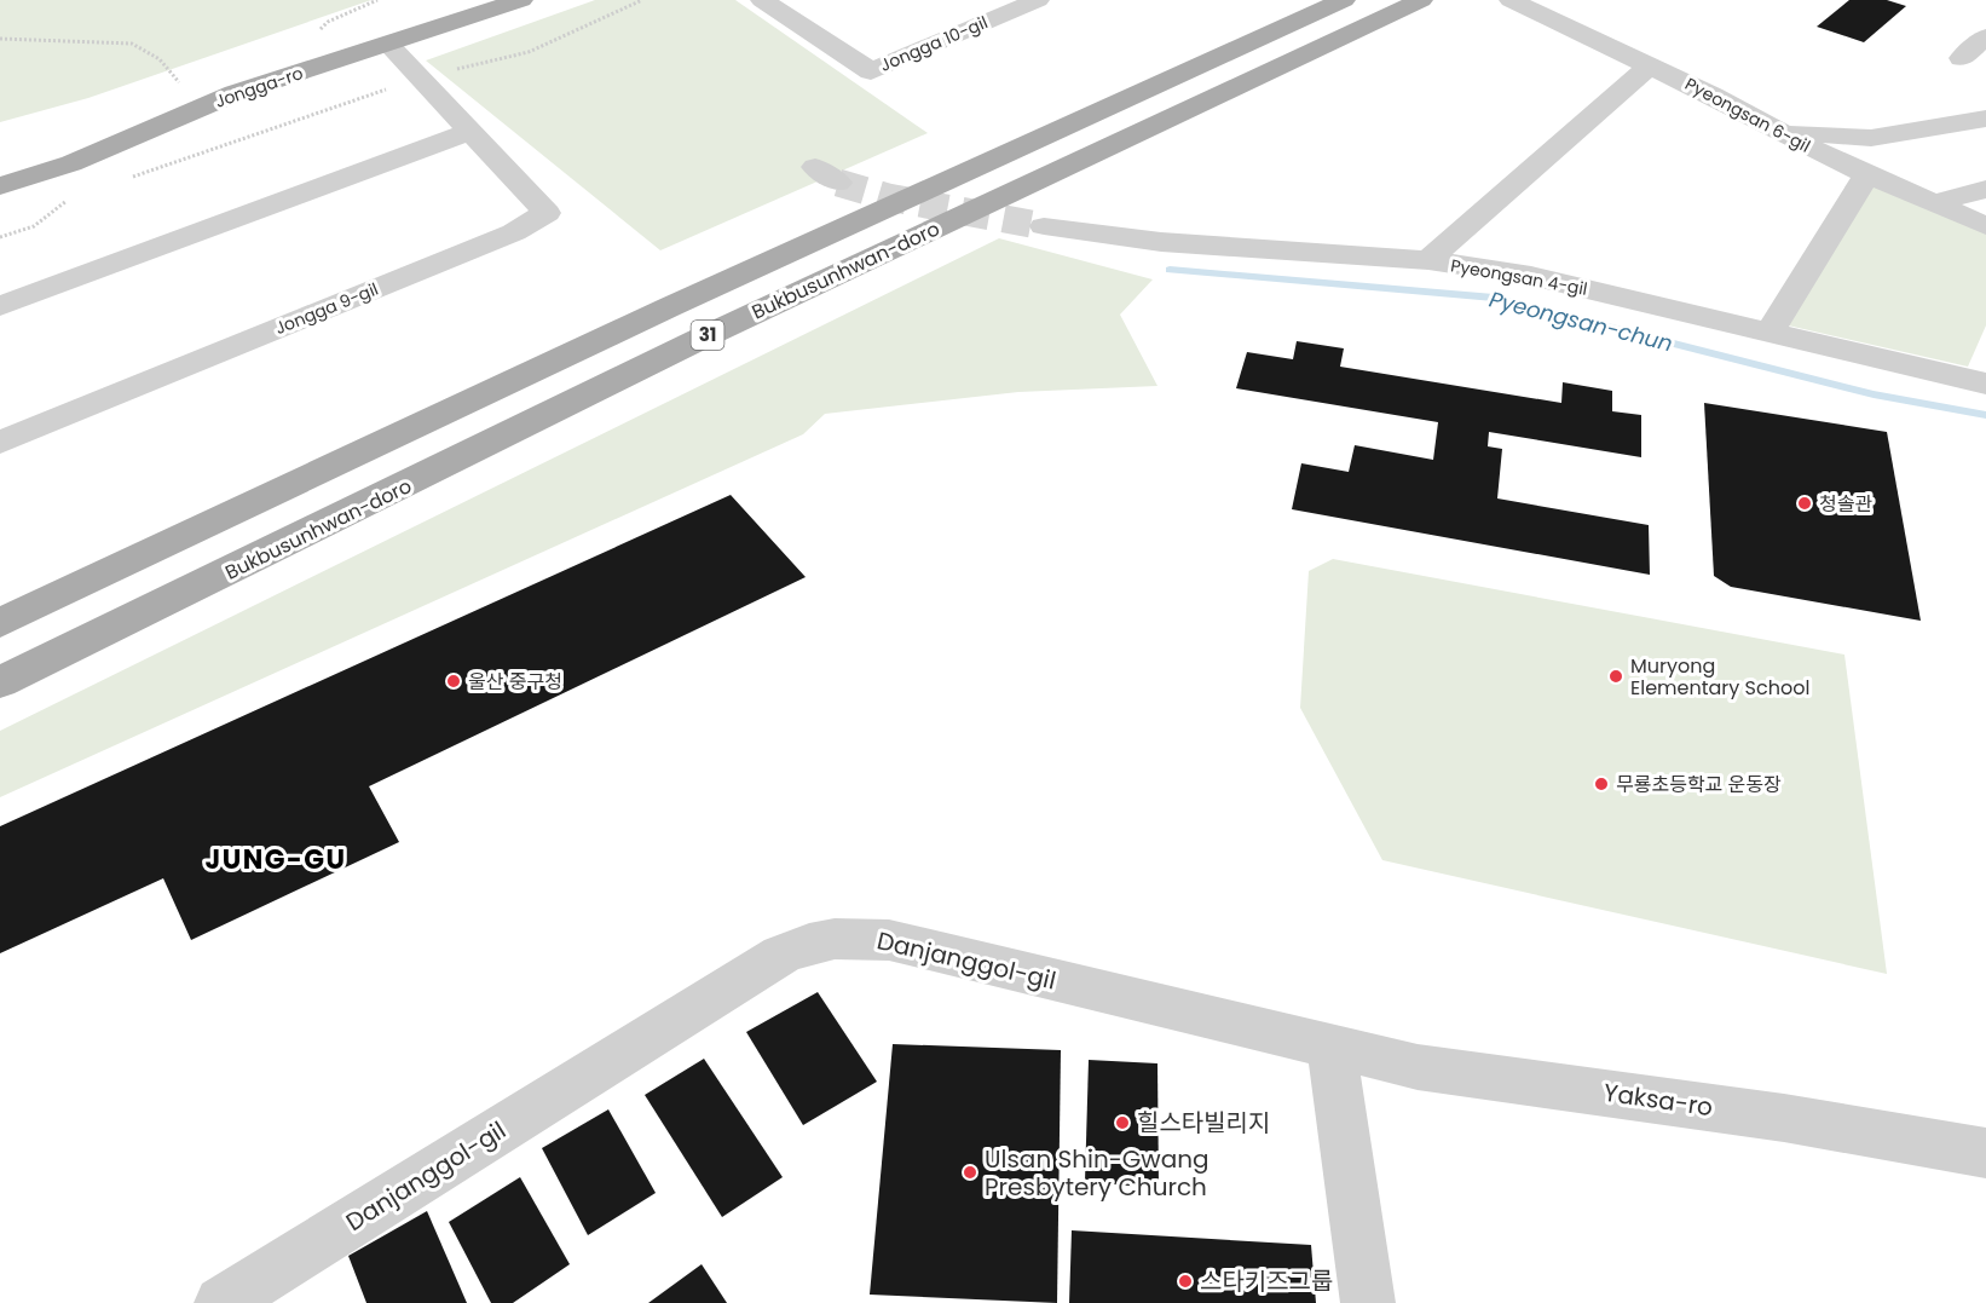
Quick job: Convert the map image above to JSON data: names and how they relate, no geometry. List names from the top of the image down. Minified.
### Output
{"streets":{"main road":["Jongga-ro","Bukbusunhwan-doro","31"],"street":["Jongga 10-gil","Pyeongsan 6-gil","Pyeongsan 4-gil","Jongga 9-gil","Danjanggol-gil","Yaksa-ro"]},"crossings":[["Jongga-ro","Jongga 9-gil"],["Danjanggol-gil","Yaksa-ro"]],"districts":["JUNG-GU"],"water":["Pyeongsan-chun"],"places":["청솔관","Muryong Elementary School","울산 중구청","무룡초등학교 운동장","힐스타빌리지","Ulsan Shin-Gwang Presbytery Church","스타키즈그룹"]}
